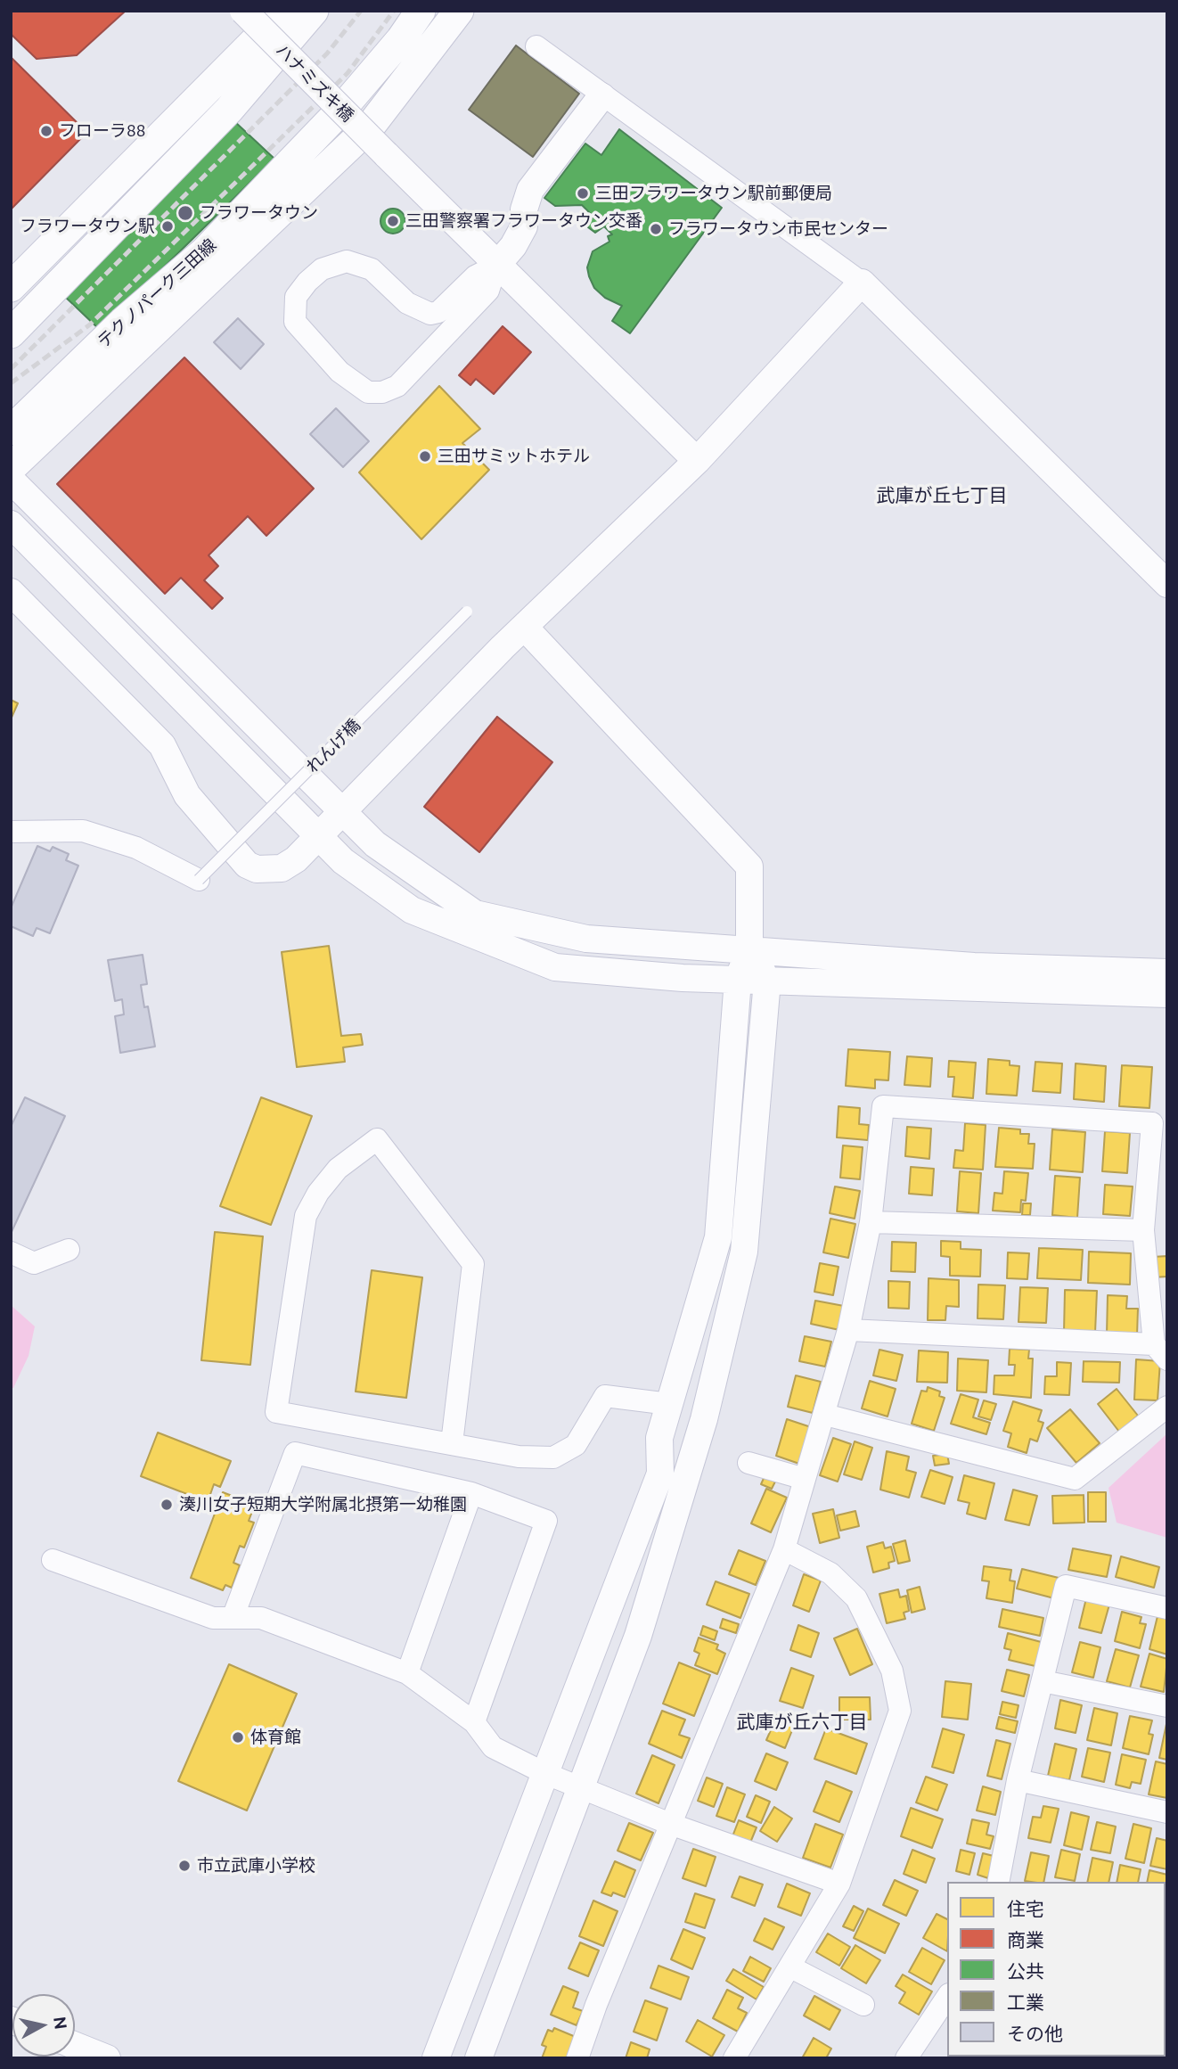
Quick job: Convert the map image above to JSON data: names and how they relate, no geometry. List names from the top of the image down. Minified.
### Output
{"streets":{"main road":["テクノパーク三田線"],"street":["ハナミズキ橋"],"lane":["れんげ橋"]},"districts":["武庫が丘七丁目","武庫が丘六丁目"],"places":["フローラ88","三田フラワータウン駅前郵便局","フラワータウン","三田警察署フラワータウン交番","フラワータウン駅","フラワータウン市民センター","三田サミットホテル","湊川女子短期大学附属北摂第一幼稚園","体育館","市立武庫小学校"],"legend":["住宅","商業","公共","工業","その他"],"north":"right"}
